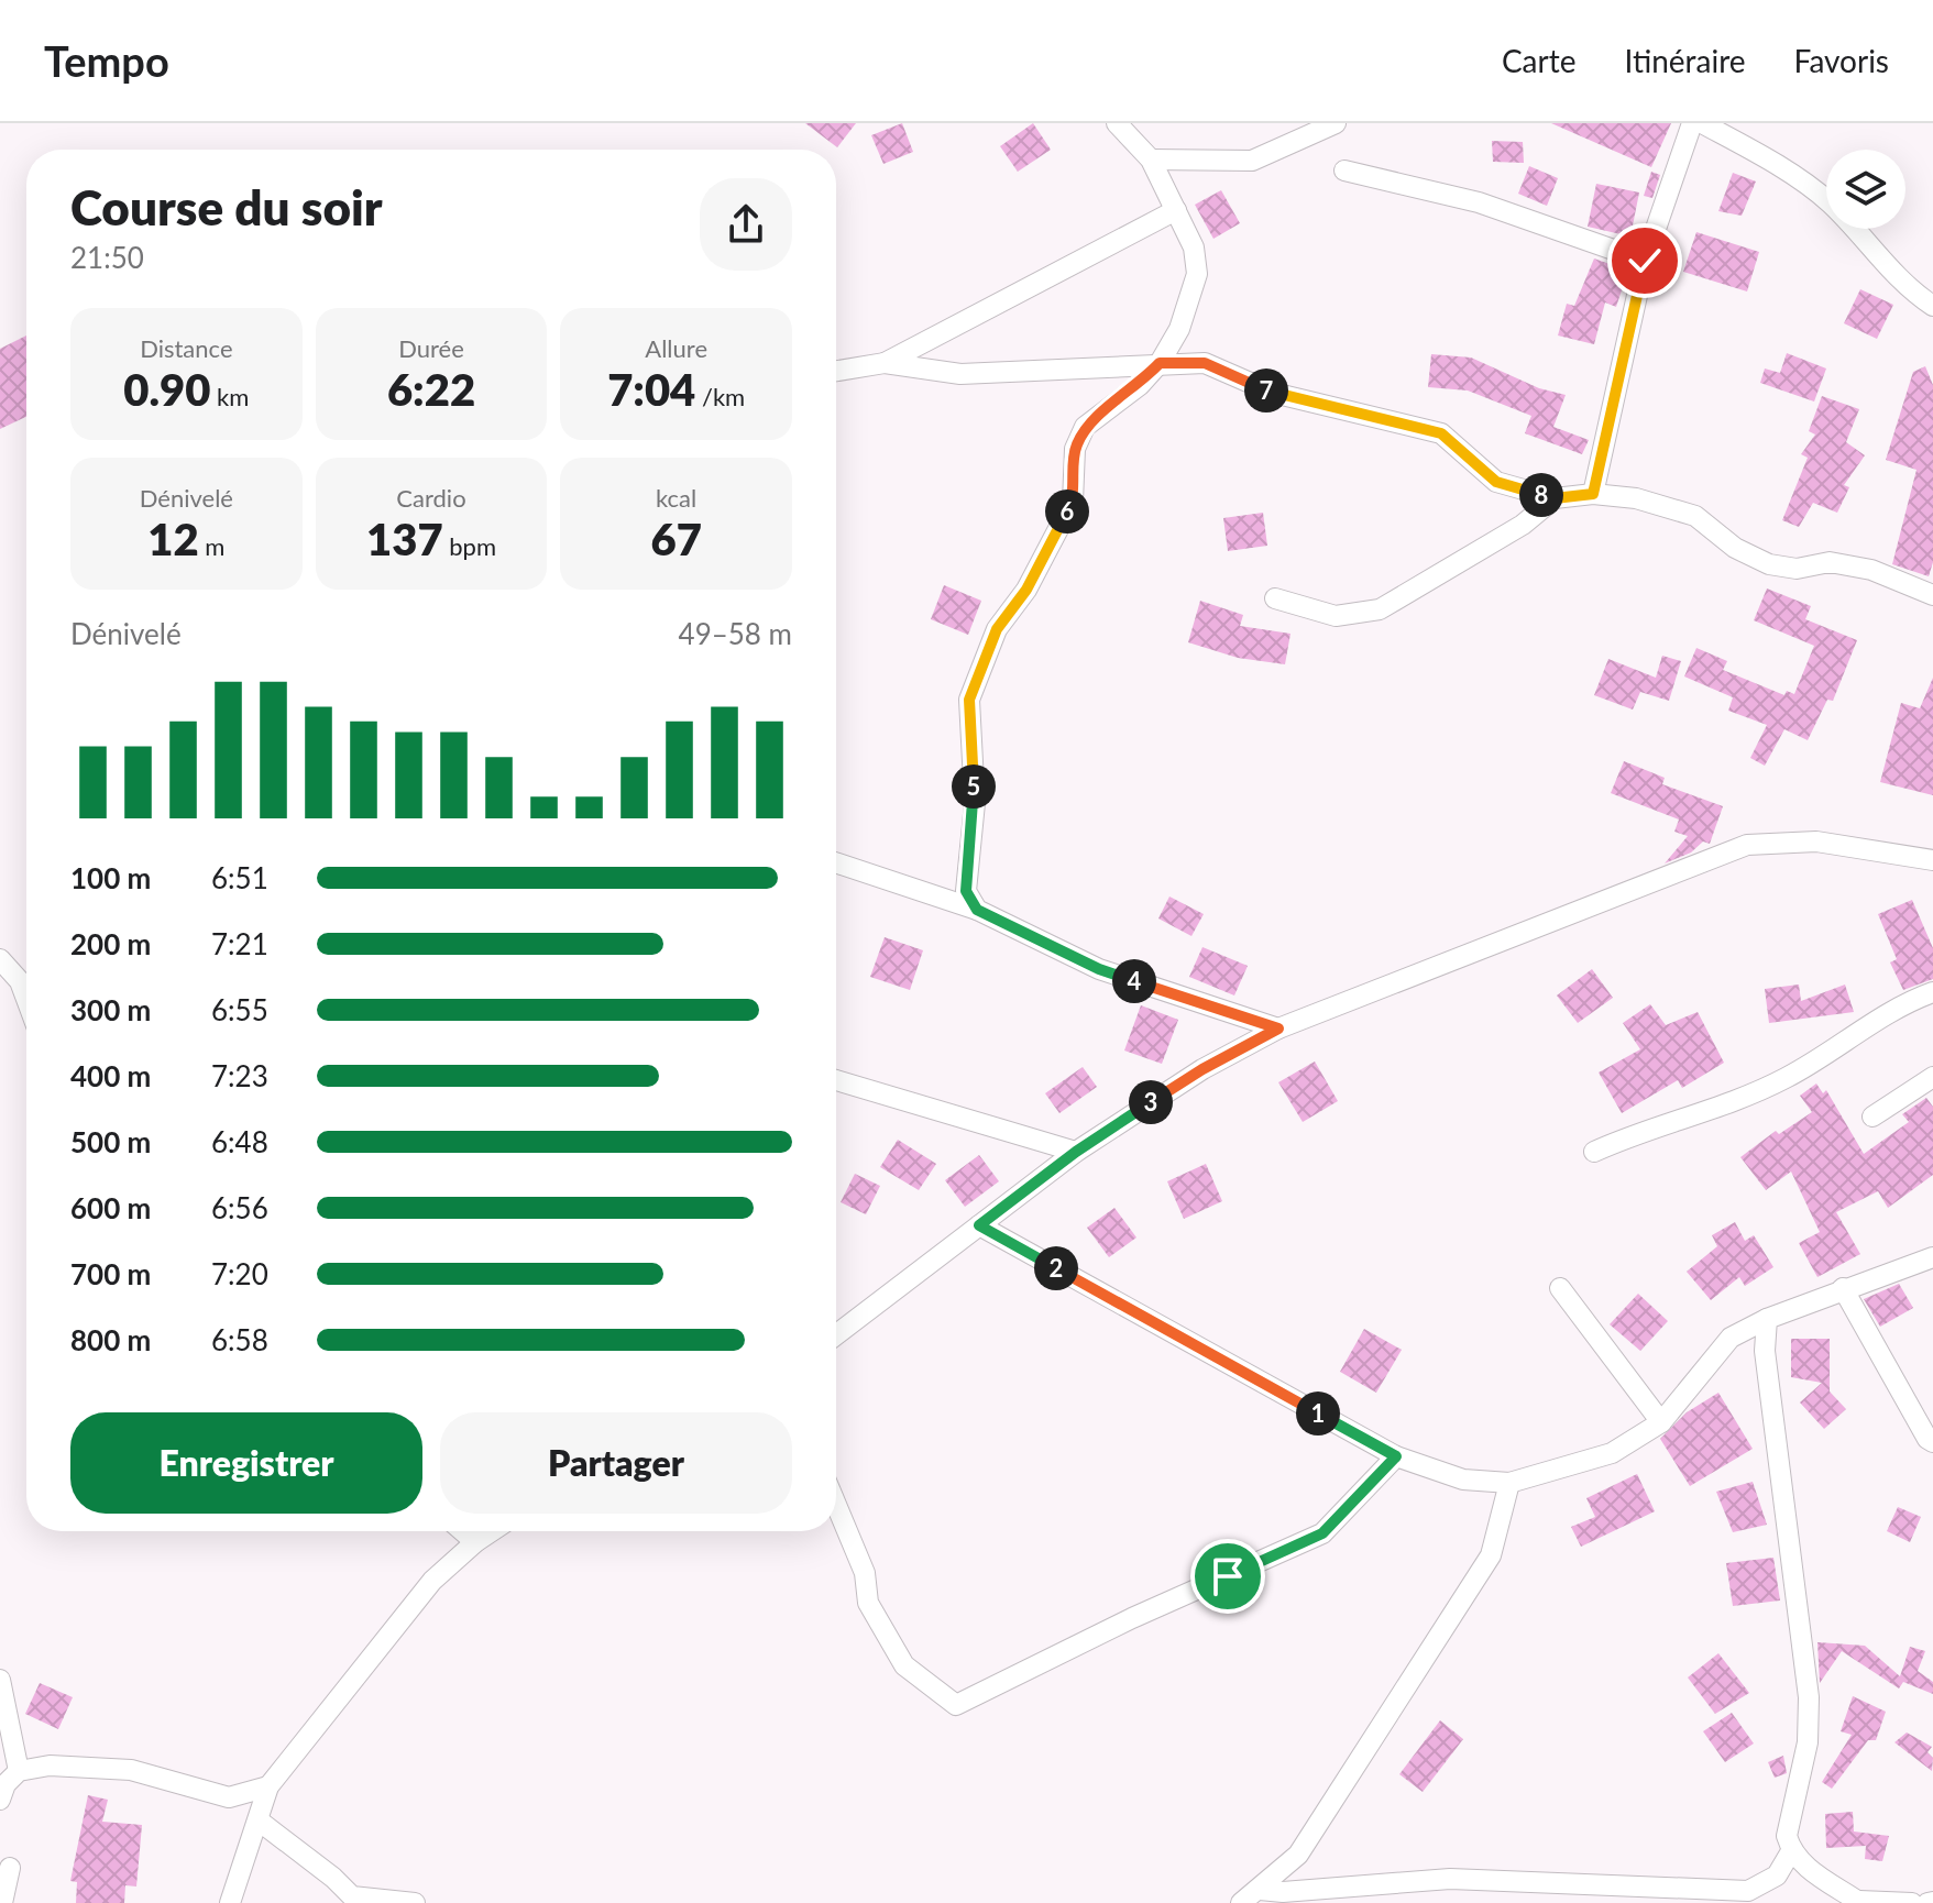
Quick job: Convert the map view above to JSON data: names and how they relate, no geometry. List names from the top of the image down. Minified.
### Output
{"page":{"header":"Tempo","nav":["Carte","Itinéraire","Favoris"],"heading":["Course du soir","21:50"],"stats":[["Distance","0.90 km"],["Durée","6:22"],["Allure","7:04 /km"],["Dénivelé","12 m"],["Cardio","137 bpm"],["kcal","67"]],"pins":["7","8","6","5","4","3","2","1"],"chart":["Dénivelé","49–58 m"],"list":[{"name":"100 m","note":"6:51"},{"name":"200 m","note":"7:21"},{"name":"300 m","note":"6:55"},{"name":"400 m","note":"7:23"},{"name":"500 m","note":"6:48"},{"name":"600 m","note":"6:56"},{"name":"700 m","note":"7:20"},{"name":"800 m","note":"6:58"}],"buttons":["Enregistrer","Partager"]}}
